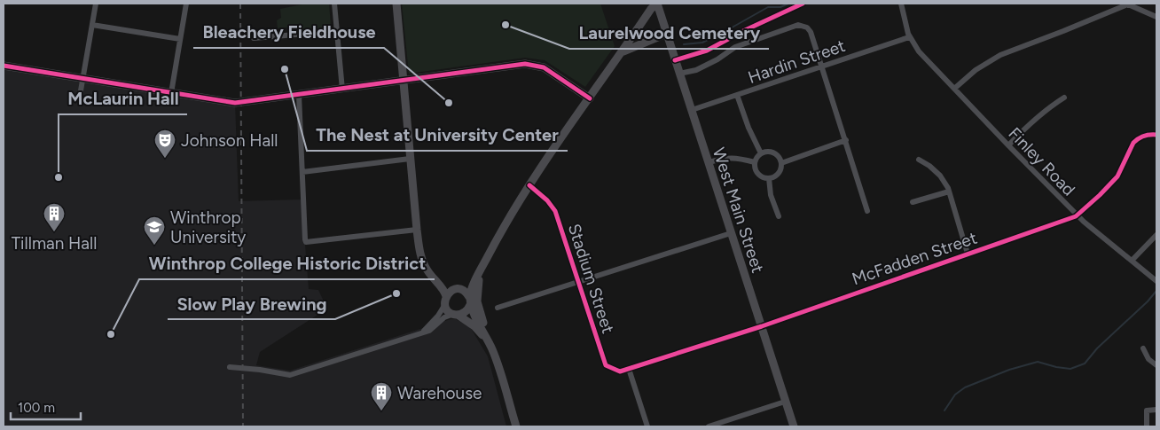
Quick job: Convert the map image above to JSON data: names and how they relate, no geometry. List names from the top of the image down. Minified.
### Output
{"streets":{"street":["Hardin Street","Finley Road","West Main Street","McFadden Street","Stadium Street"]},"crossings":[["Hardin Street","Finley Road"],["Hardin Street","West Main Street"],["Finley Road","McFadden Street"],["West Main Street","McFadden Street"],["McFadden Street","Stadium Street"]],"places":{"other":["Laurelwood Cemetery","The Nest at University Center","Bleachery Fieldhouse","McLaurin Hall","Slow Play Brewing","Winthrop College Historic District"],"theatre":["Johnson Hall"],"building":["Tillman Hall","Warehouse"],"school or university":["Winthrop University"]},"scale_bar":"100 m"}
